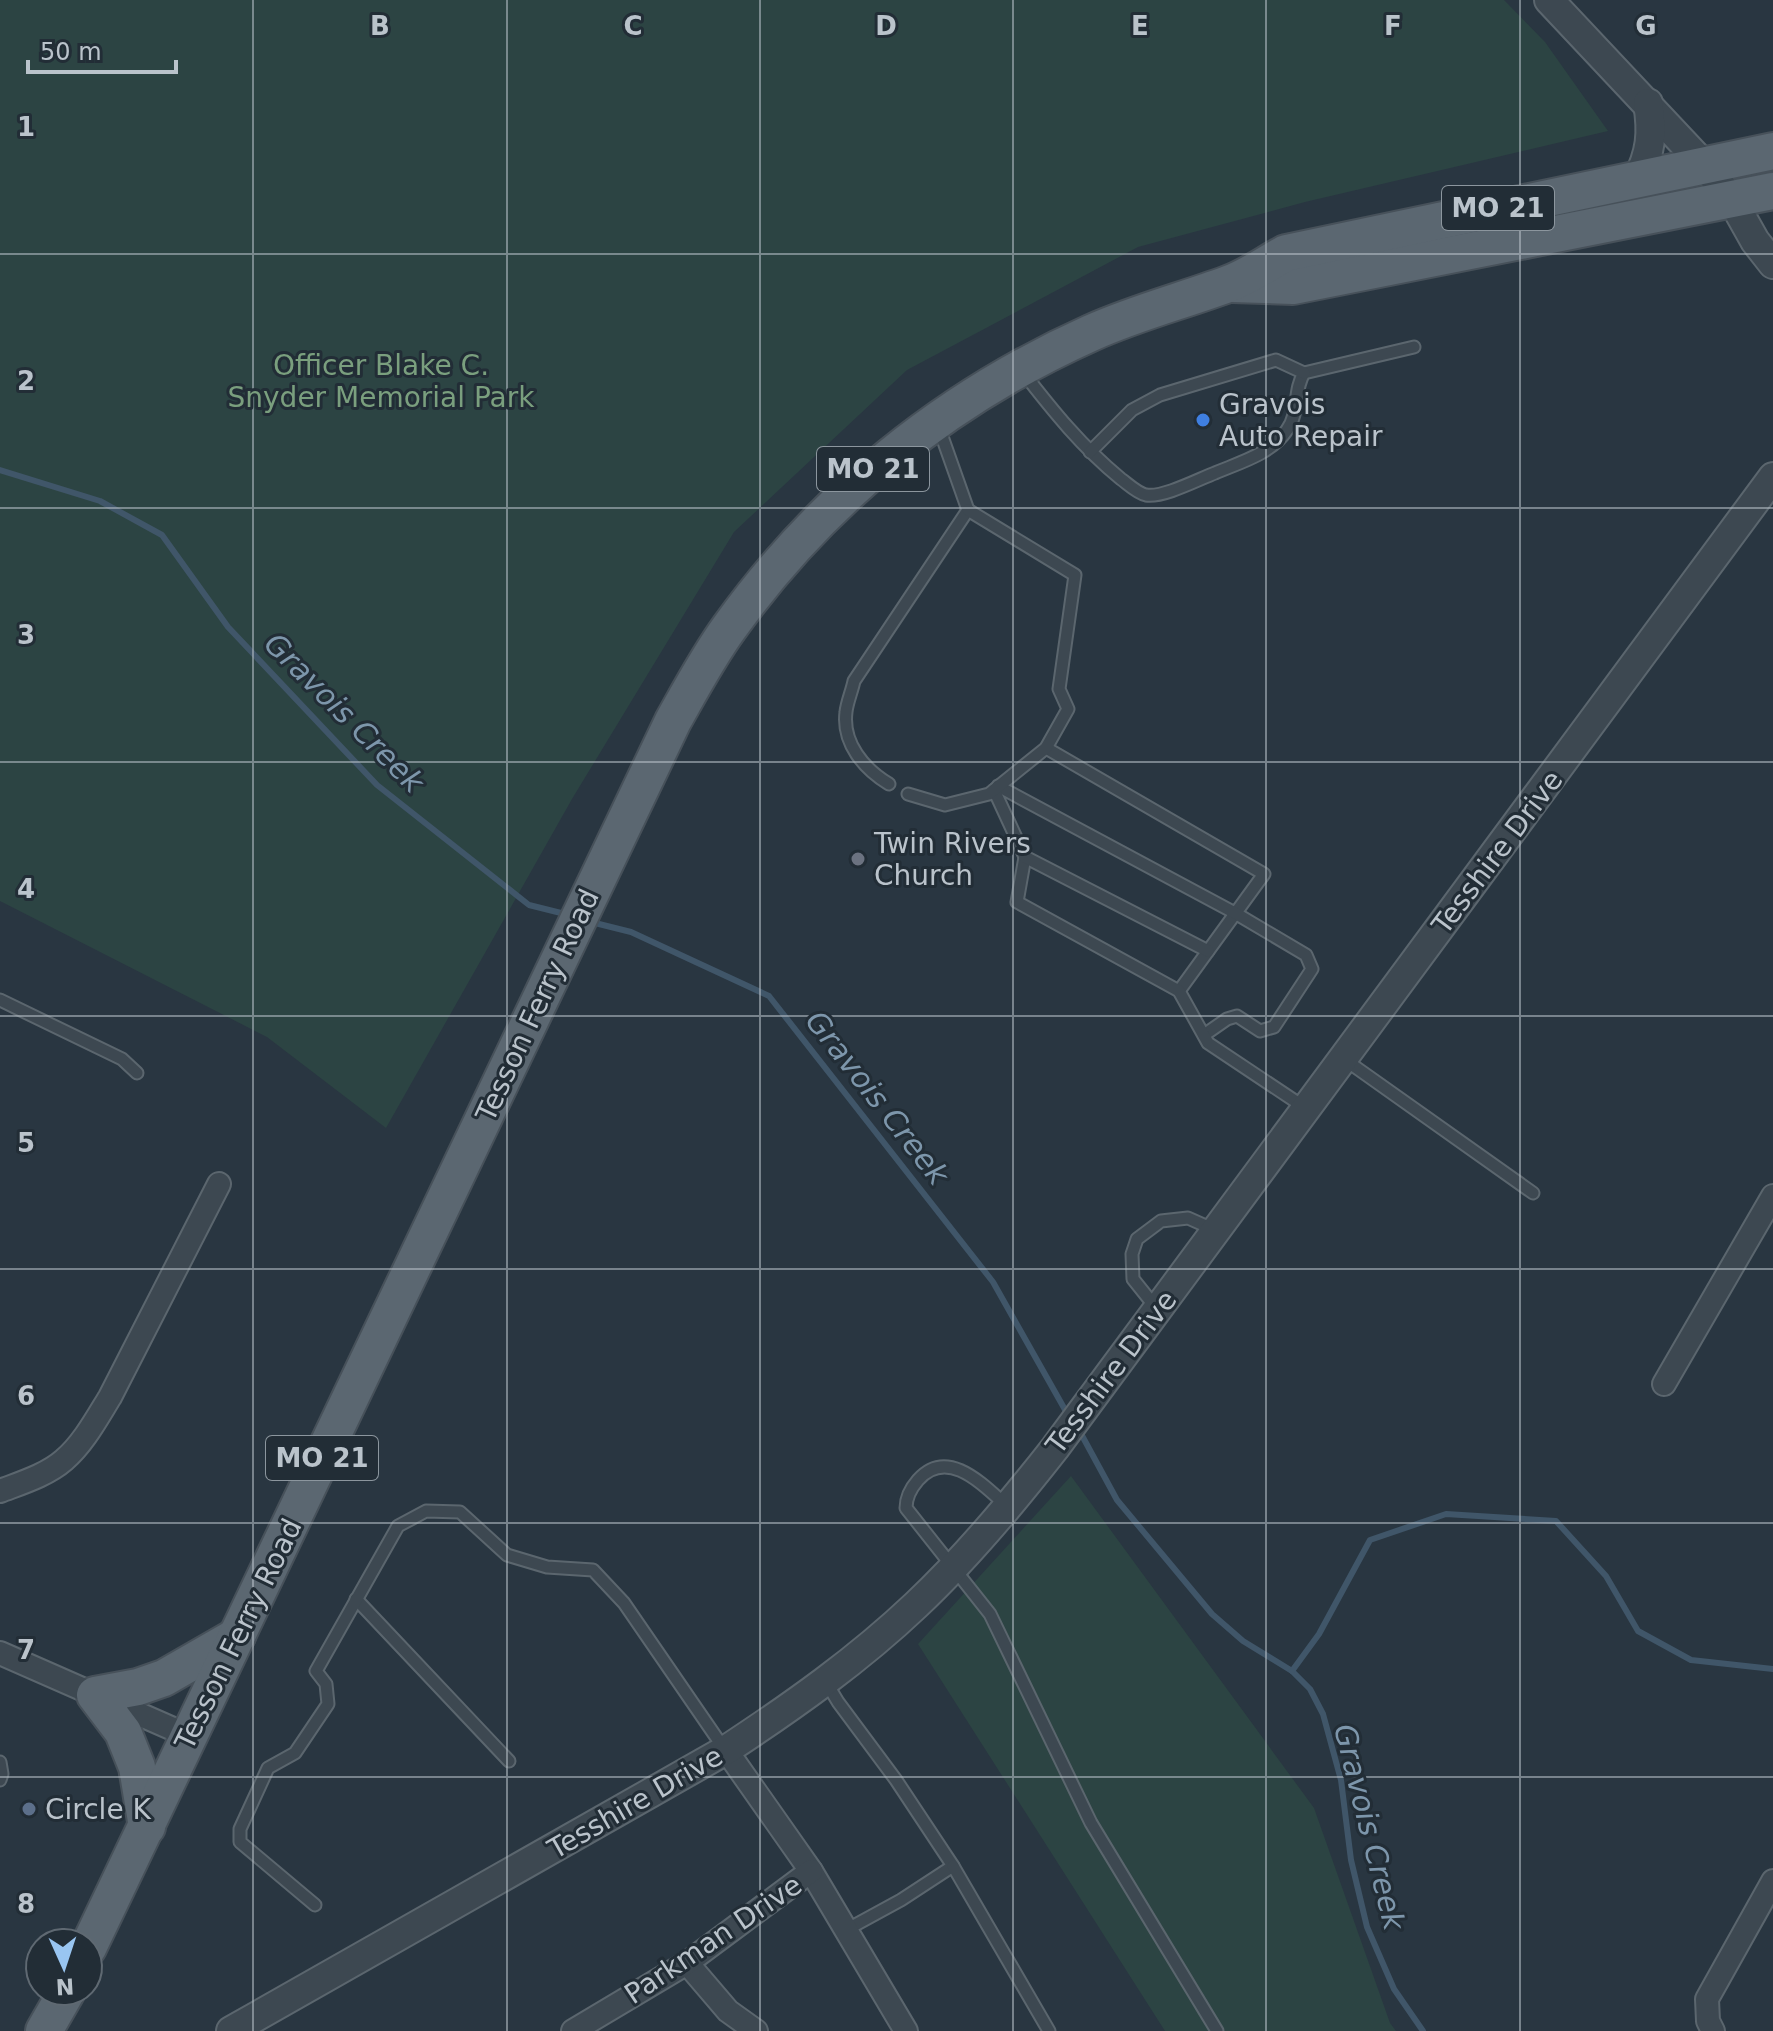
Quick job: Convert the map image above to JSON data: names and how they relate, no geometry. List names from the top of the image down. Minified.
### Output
{"streets":{"main road":["MO 21","Tesson Ferry Road"],"street":["Tesshire Drive","Parkman Drive"]},"water":["Gravois Creek"],"parks":["Officer Blake C. Snyder Memorial Park"],"places":["Gravois Auto Repair","Twin Rivers Church","Circle K"],"scale_bar":"50 m","north":"bottom","grid":{"columns":["B","C","D","E","F","G"],"rows":["1","2","3","4","5","6","7","8"]}}
